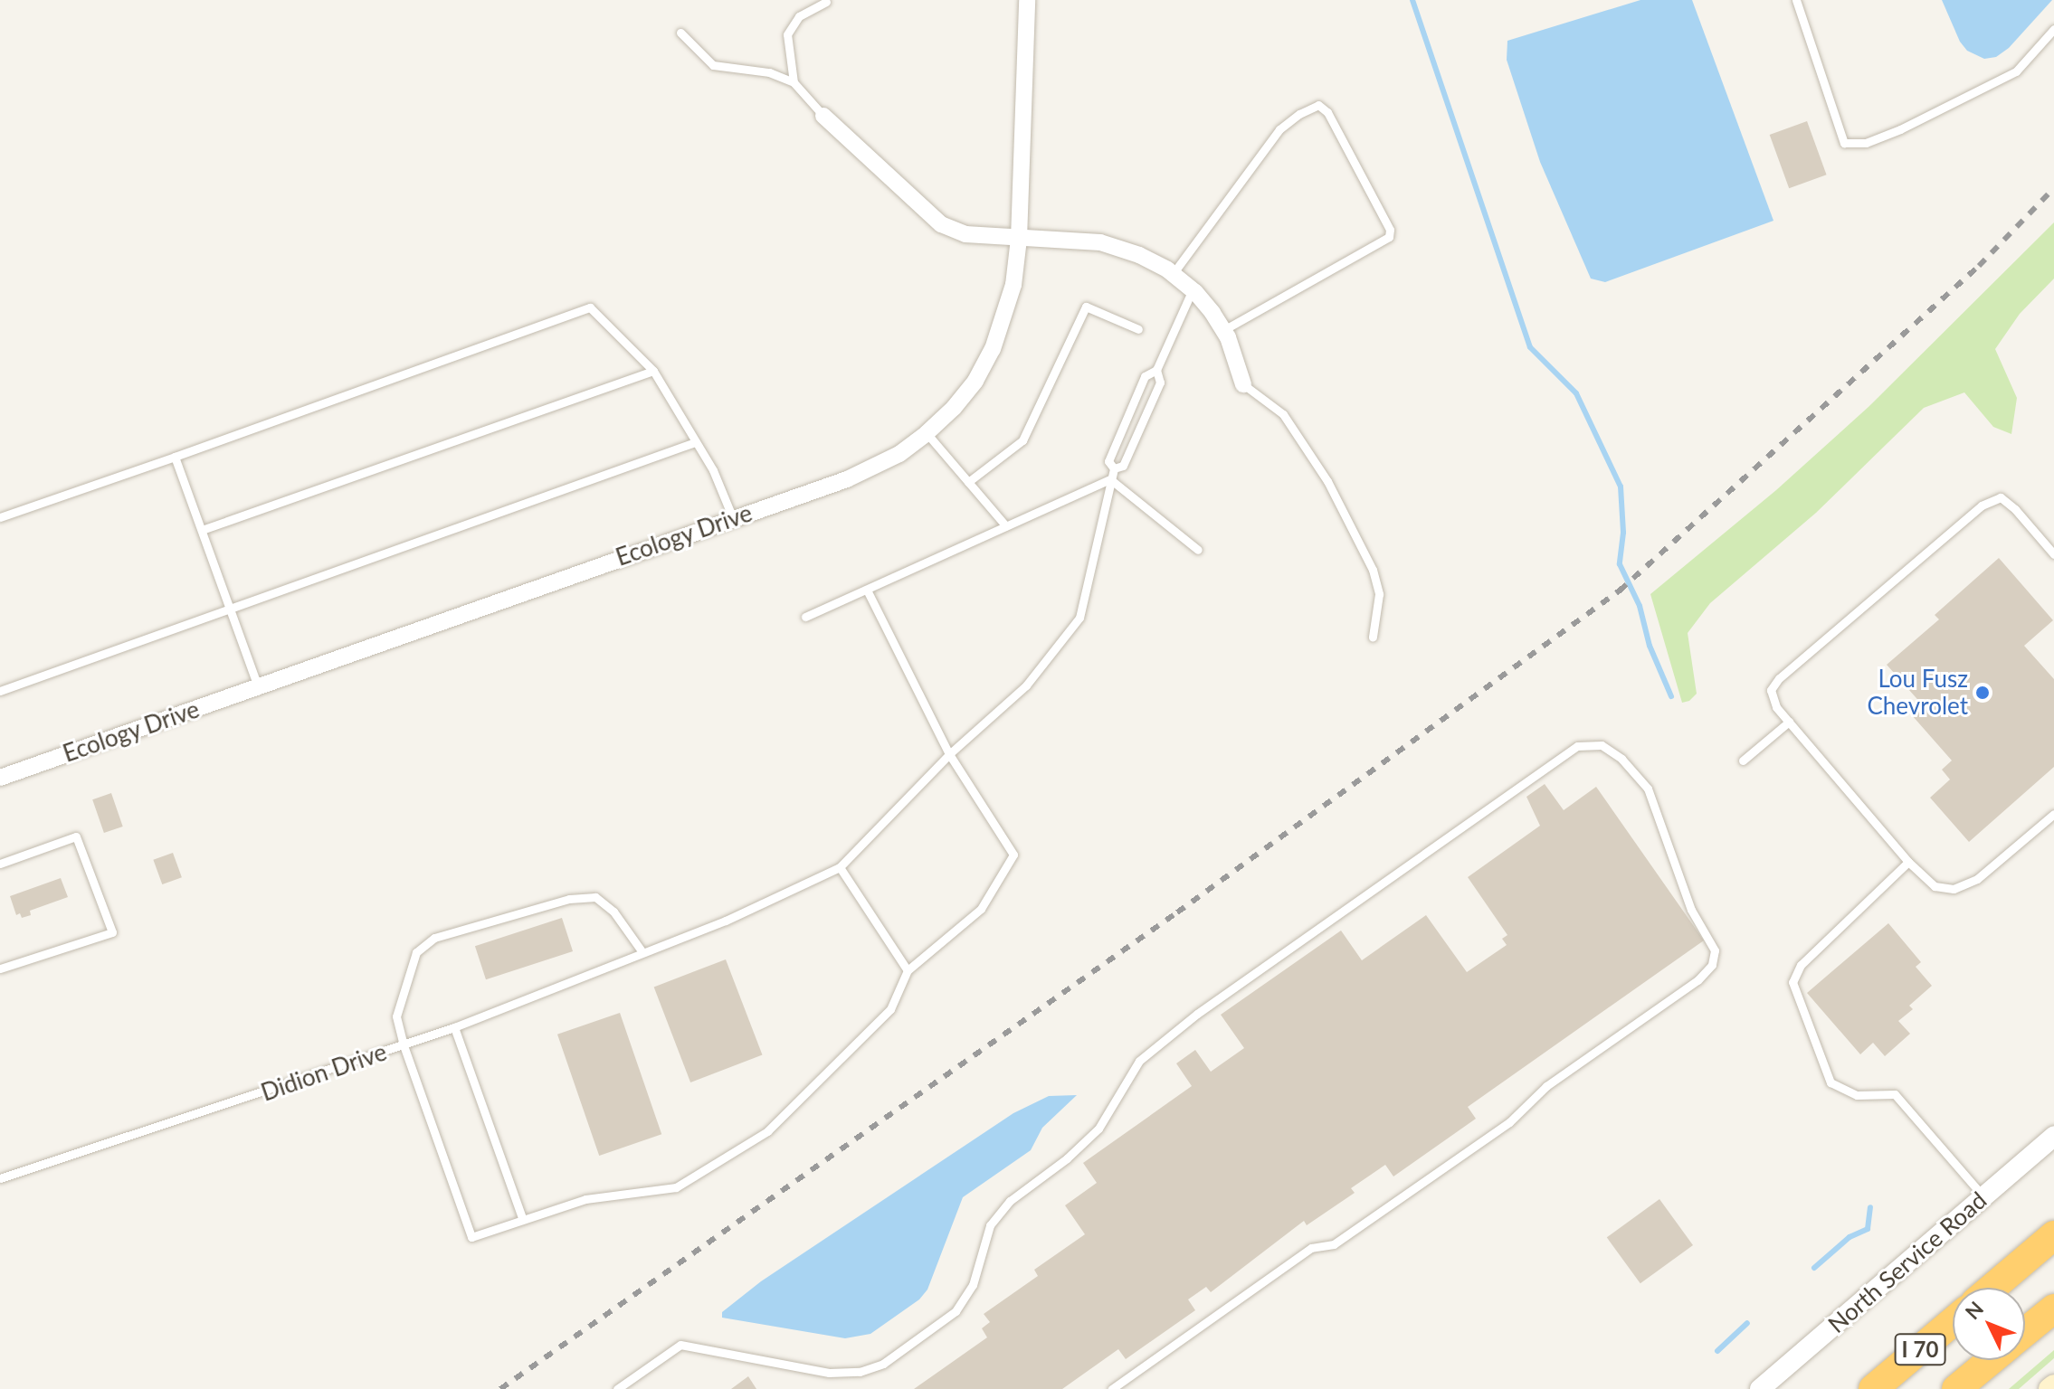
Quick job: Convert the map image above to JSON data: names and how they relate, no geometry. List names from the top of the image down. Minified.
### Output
{"streets":{"highway":["I 70"],"street":["Ecology Drive","North Service Road"],"lane":["Didion Drive"]},"places":["Lou Fusz Chevrolet"],"north":"top left"}
